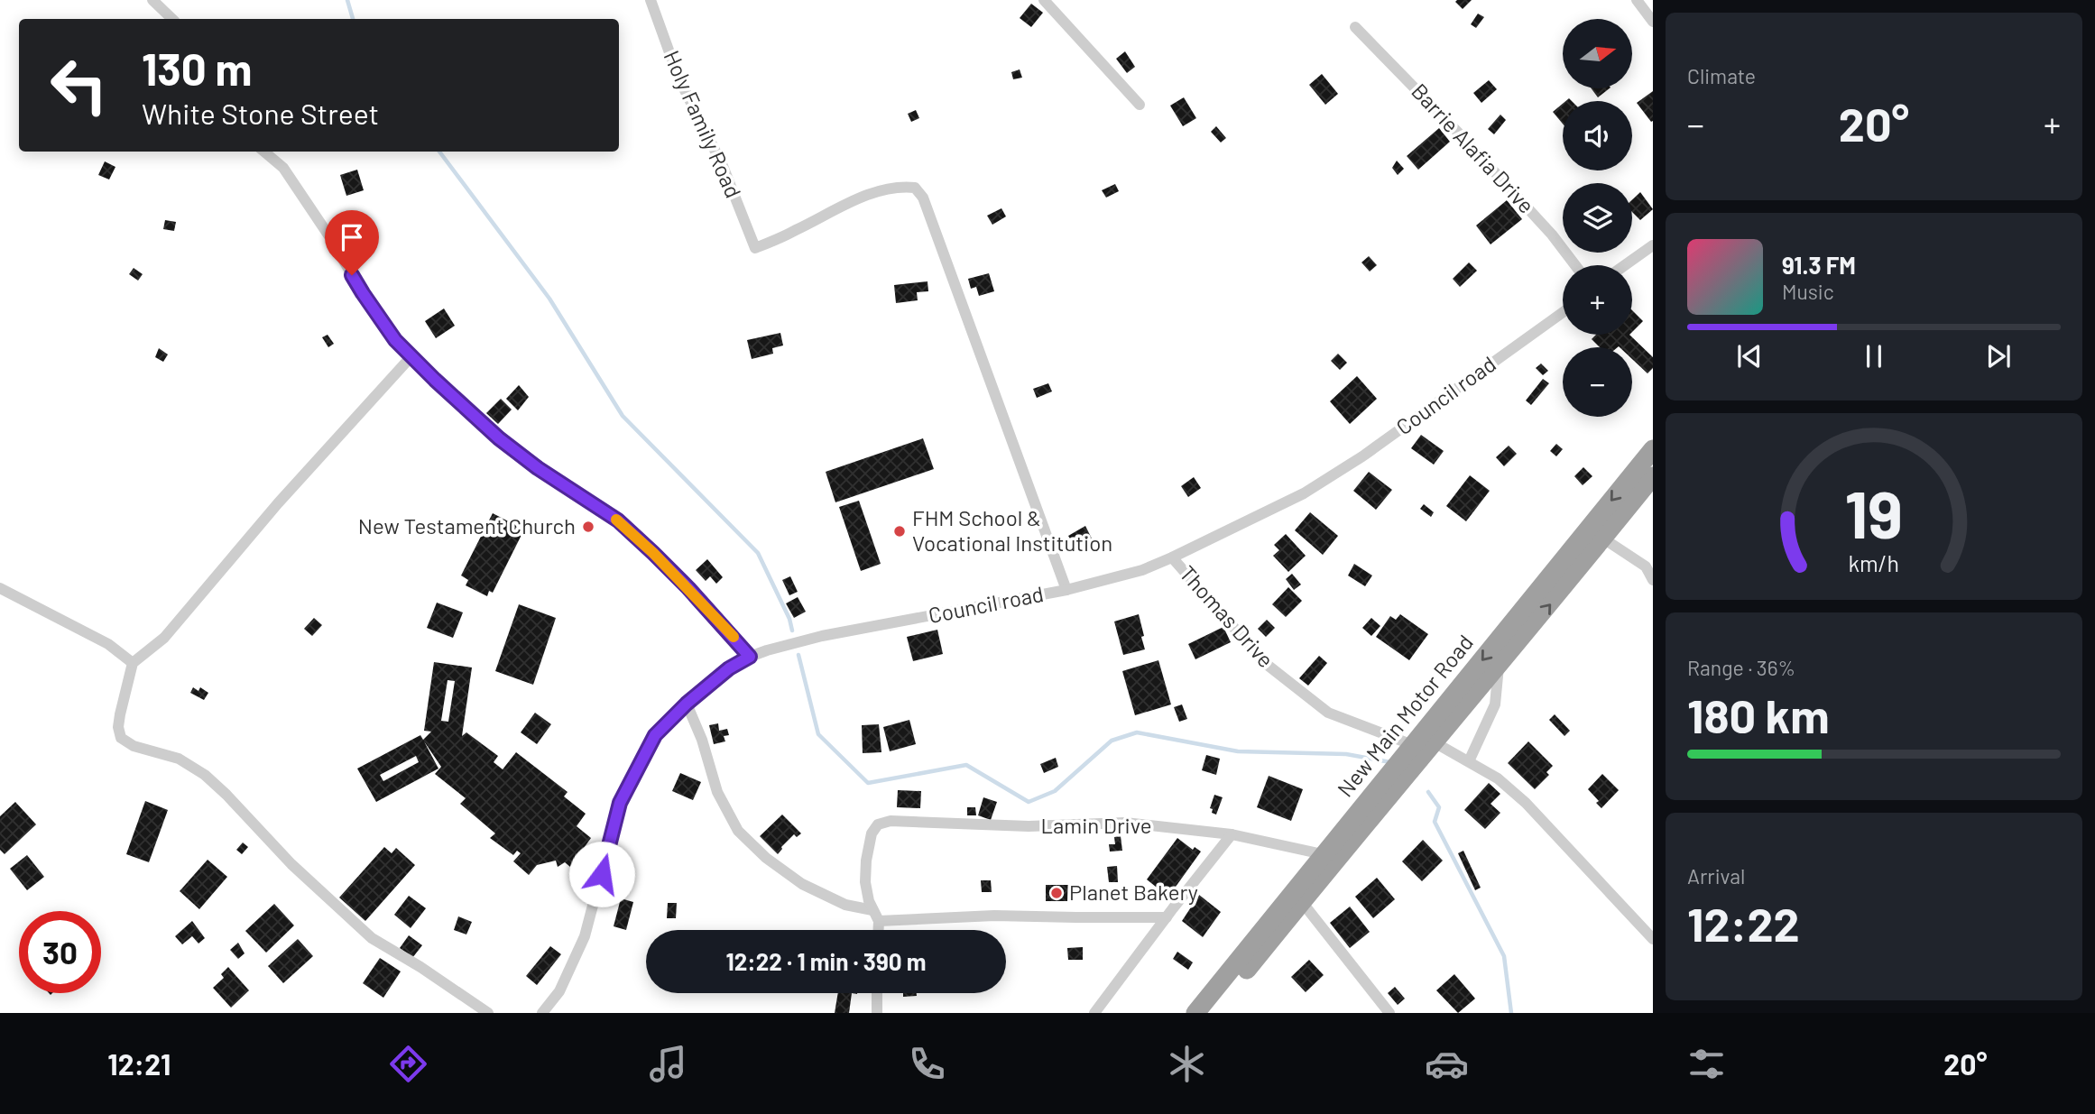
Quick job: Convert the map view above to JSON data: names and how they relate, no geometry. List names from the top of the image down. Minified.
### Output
{"streets":{"highway":["New Main Motor Road"],"street":["Holy Family Road","Barrie Alafia Drive","Council road","Thomas Drive","Lamin Drive"]},"crossings":[["Holy Family Road","Council road"],["Council road","Thomas Drive"],["Thomas Drive","New Main Motor Road"],["New Main Motor Road","Lamin Drive"]],"places":["New Testament Church","FHM School & Vocational Institution","Planet Bakery"],"north":"right","page":{"tile":["Climate",["Range · 36%","180 km"],["Arrival","12:22"]],"map_buttons":["+","−"],"turn":["130 m","White Stone Street"],"heat":["−","20°","+"],"song":["91.3 FM","Music"],"limit":"30","trip":"12:22 · 1 min · 390 m","tabs":["12:21","20°"],"gauge":["19","km/h"]}}
